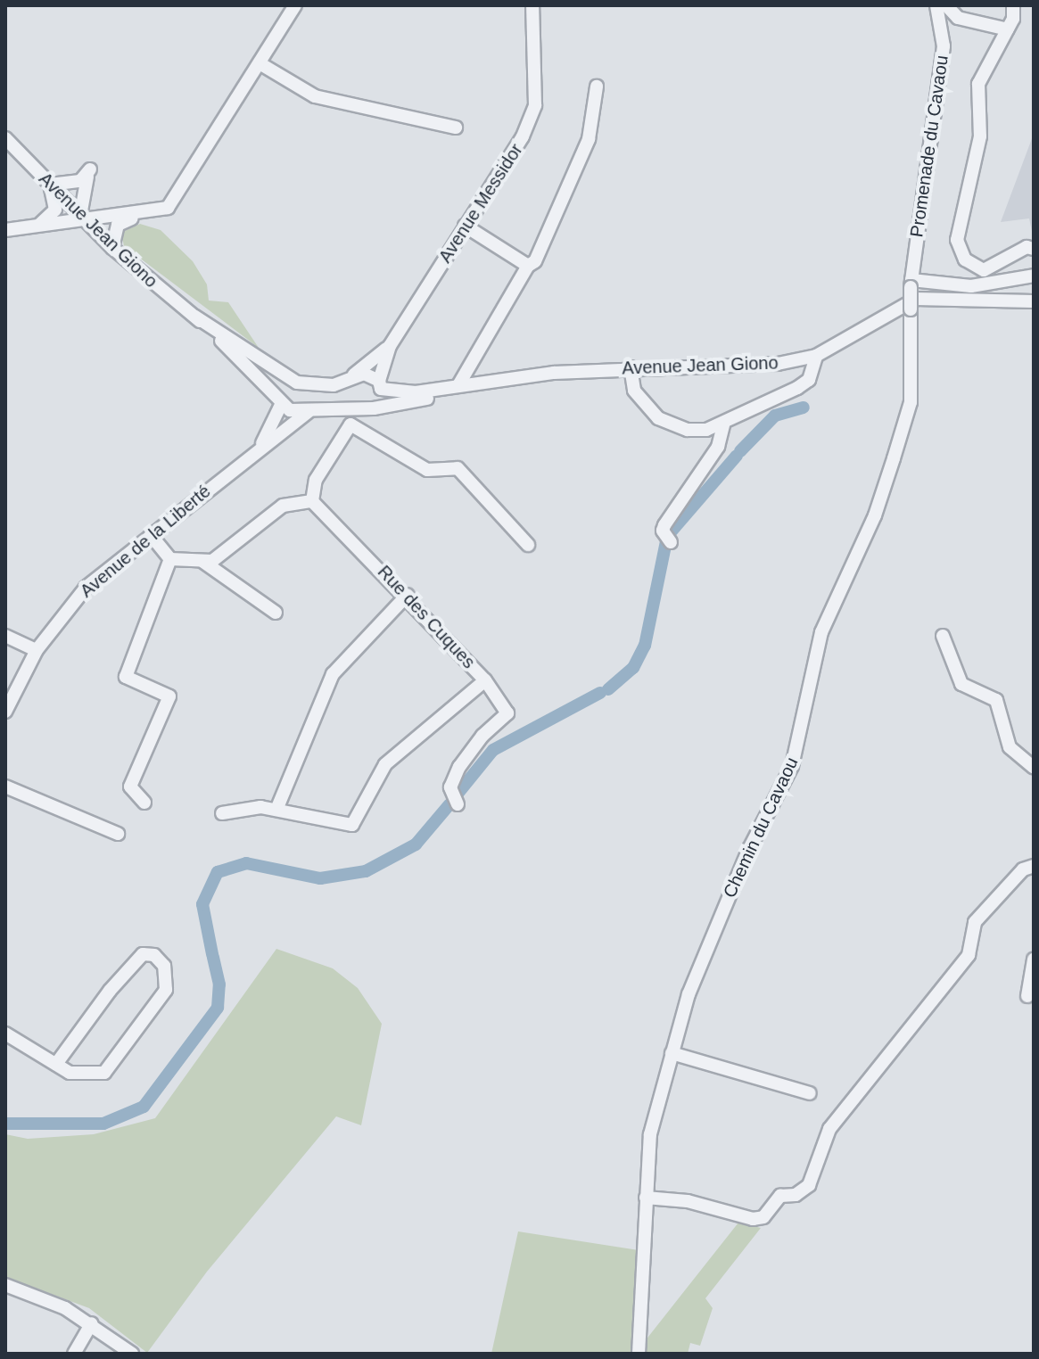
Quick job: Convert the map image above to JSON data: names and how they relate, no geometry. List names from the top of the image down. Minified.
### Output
{"streets":{"street":["Promenade du Cavaou","Avenue Messidor","Avenue Jean Giono","Avenue de la Liberté","Rue des Cuques","Chemin du Cavaou"]},"crossings":[["Promenade du Cavaou","Avenue Jean Giono"],["Promenade du Cavaou","Chemin du Cavaou"],["Avenue Messidor","Avenue Jean Giono"],["Avenue Jean Giono","Avenue de la Liberté"],["Avenue Jean Giono","Chemin du Cavaou"]]}
